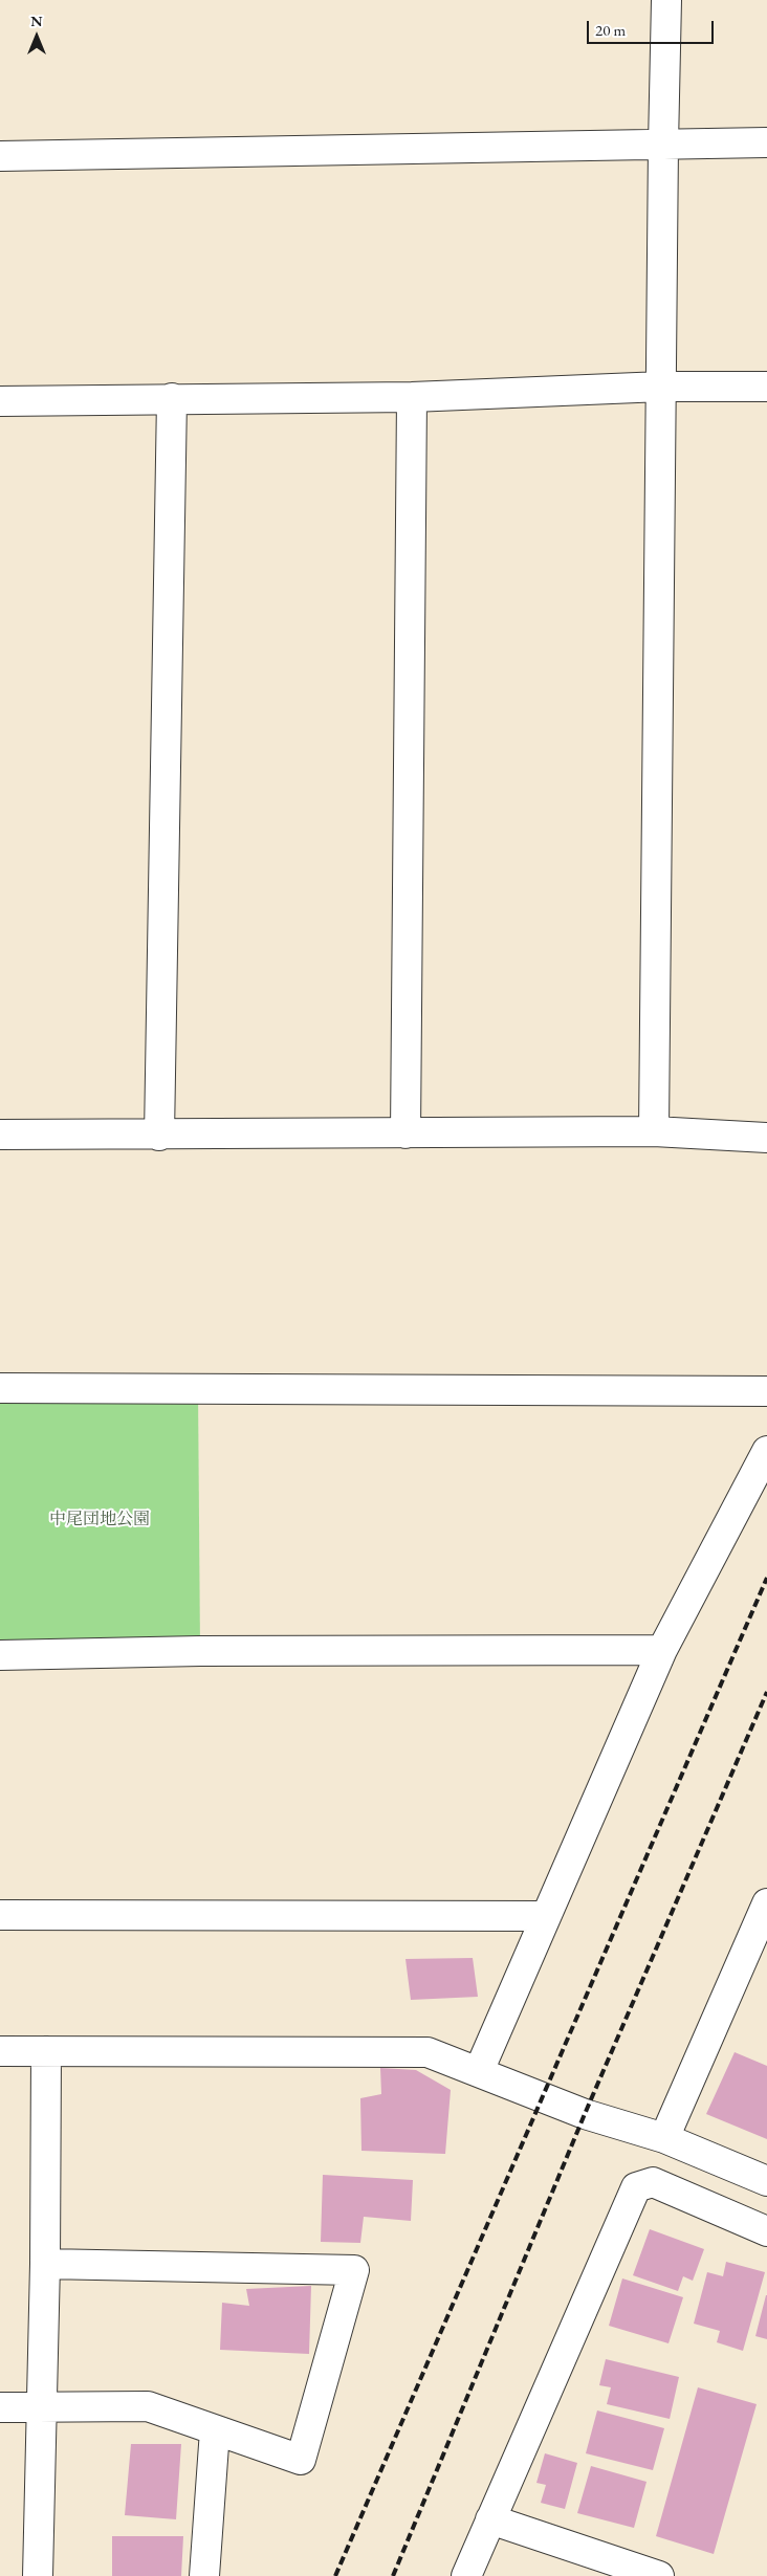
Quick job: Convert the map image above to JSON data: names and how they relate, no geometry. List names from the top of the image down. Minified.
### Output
{"parks":["中尾団地公園"],"scale_bar":"20 m","north":"top"}
